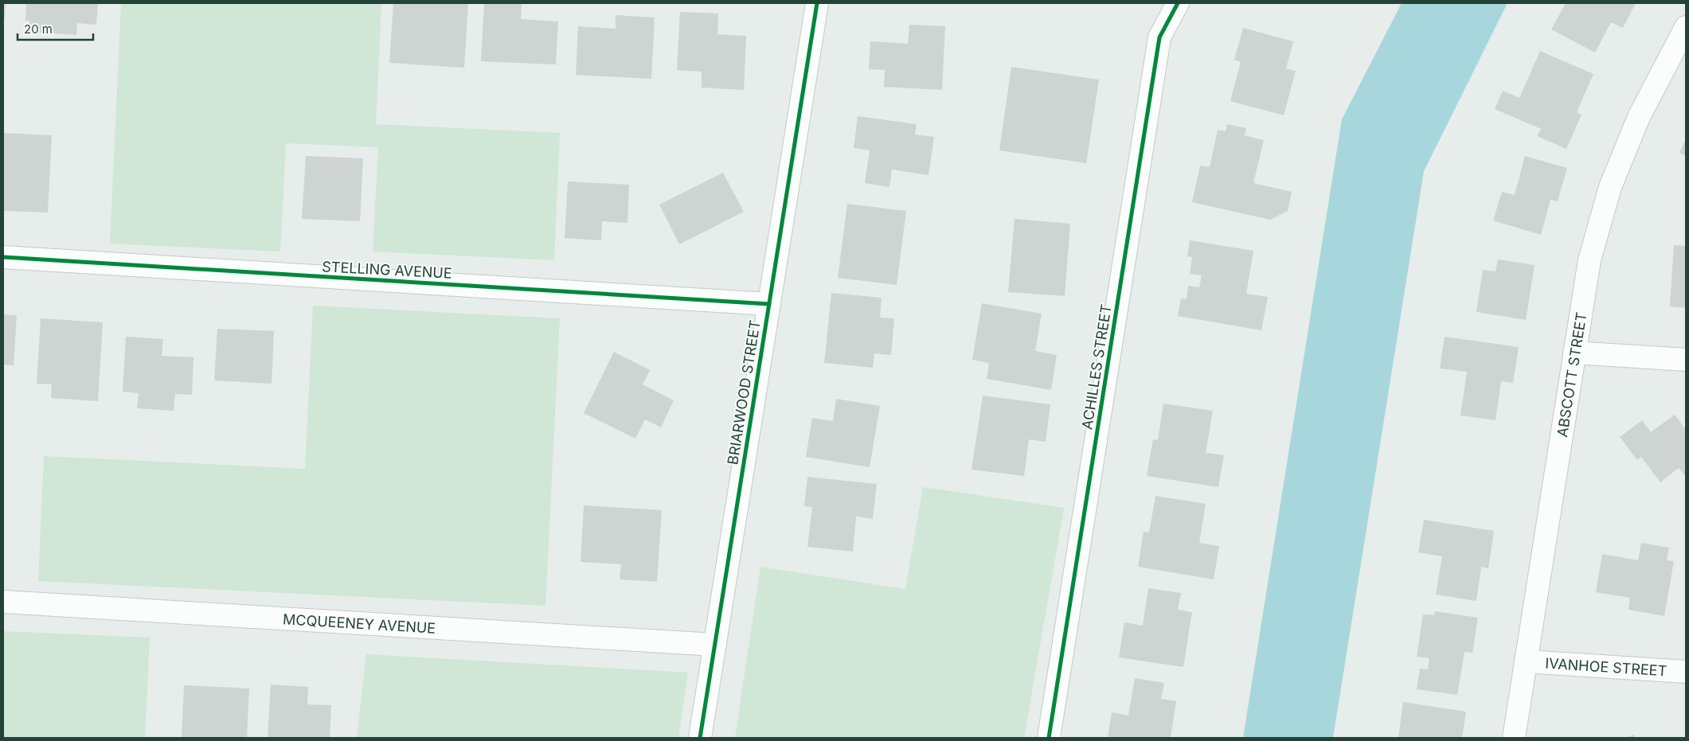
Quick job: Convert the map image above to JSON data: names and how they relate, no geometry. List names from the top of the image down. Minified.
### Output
{"streets":{"street":["STELLING AVENUE","ACHILLES STREET","ABSCOTT STREET","BRIARWOOD STREET","MCQUEENEY AVENUE","IVANHOE STREET"]},"crossings":[["STELLING AVENUE","BRIARWOOD STREET"],["ABSCOTT STREET","IVANHOE STREET"],["BRIARWOOD STREET","MCQUEENEY AVENUE"]],"scale_bar":"20 m"}
